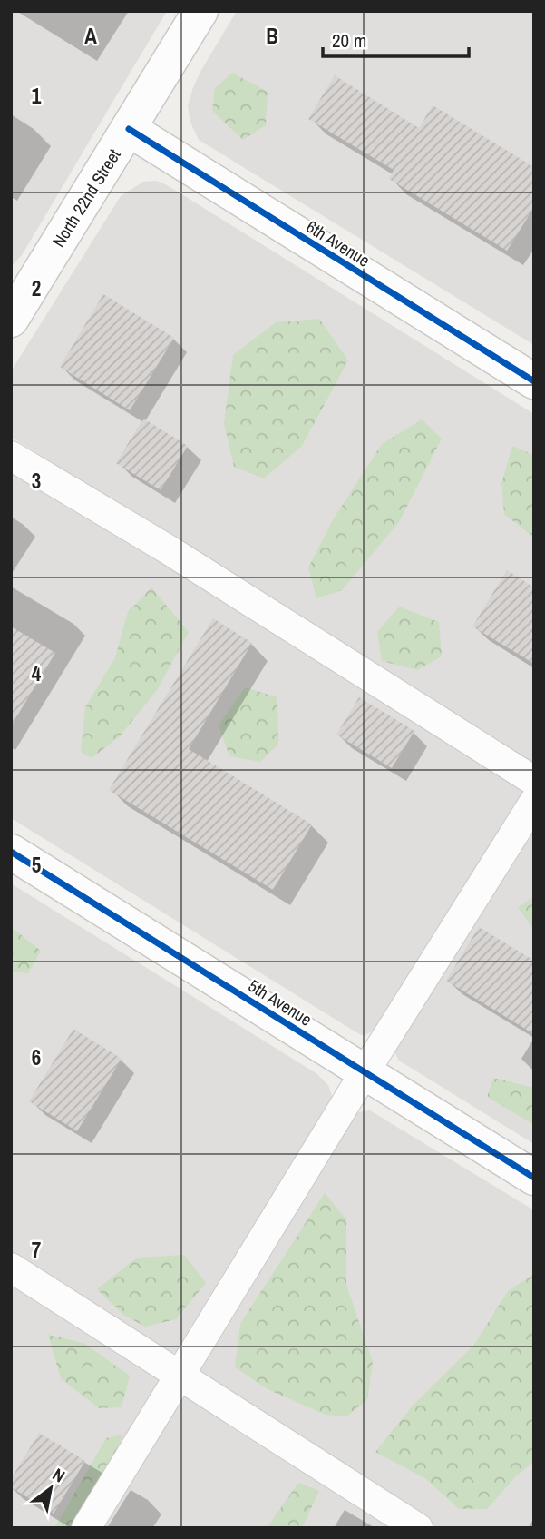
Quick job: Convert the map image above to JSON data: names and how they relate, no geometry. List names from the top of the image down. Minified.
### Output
{"streets":{"street":["North 22nd Street","6th Avenue","5th Avenue"]},"crossings":[["North 22nd Street","6th Avenue"]],"scale_bar":"20 m","north":"top right","grid":{"columns":["A","B"],"rows":["1","2","3","4","5","6","7"]}}
